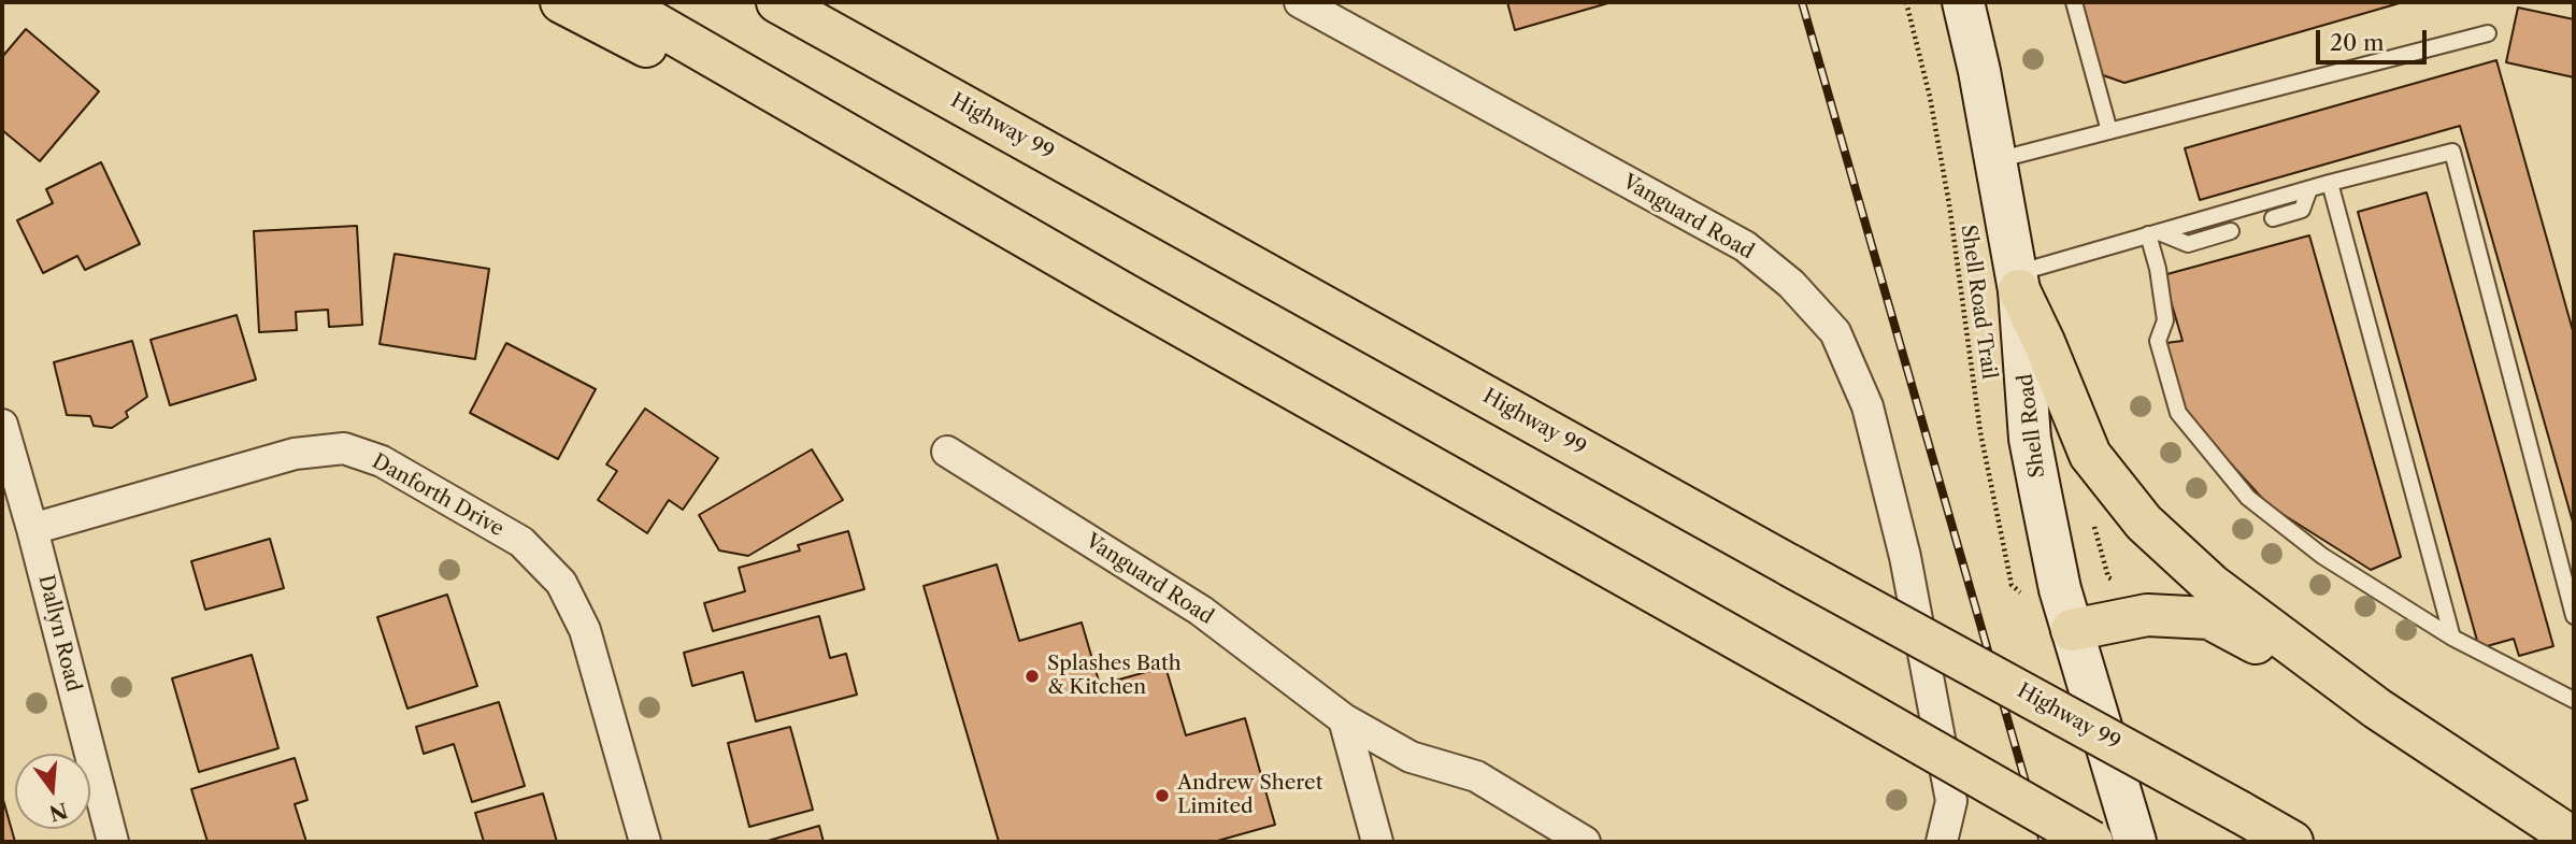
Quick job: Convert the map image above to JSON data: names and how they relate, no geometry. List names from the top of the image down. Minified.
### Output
{"streets":{"highway":["Highway 99"],"main road":["Shell Road"],"street":["Vanguard Road","Danforth Drive","Dallyn Road"],"path":["Shell Road Trail"]},"crossings":[["Danforth Drive","Dallyn Road"]],"places":["Splashes Bath & Kitchen","Andrew Sheret Limited"],"scale_bar":"20 m","north":"bottom"}
